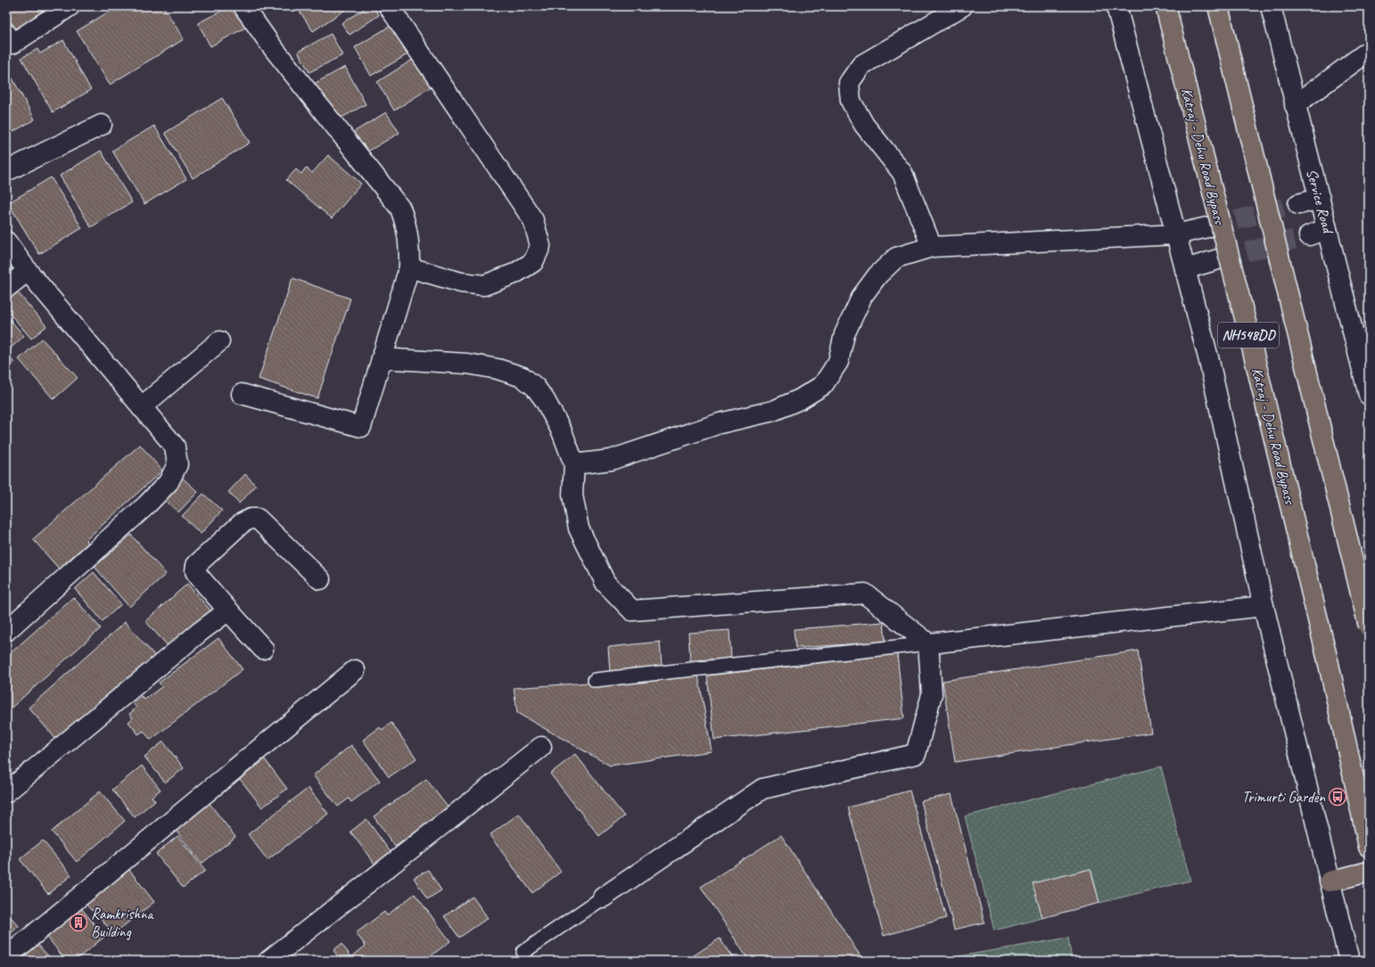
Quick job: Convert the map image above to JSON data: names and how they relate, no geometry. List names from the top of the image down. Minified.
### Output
{"streets":{"highway":["Katraj - Dehu Road Bypass","NH548DD"],"street":["Service Road"]},"places":{"bus stop":["Trimurti Garden"],"building":["Ramkrishna Building"]}}
